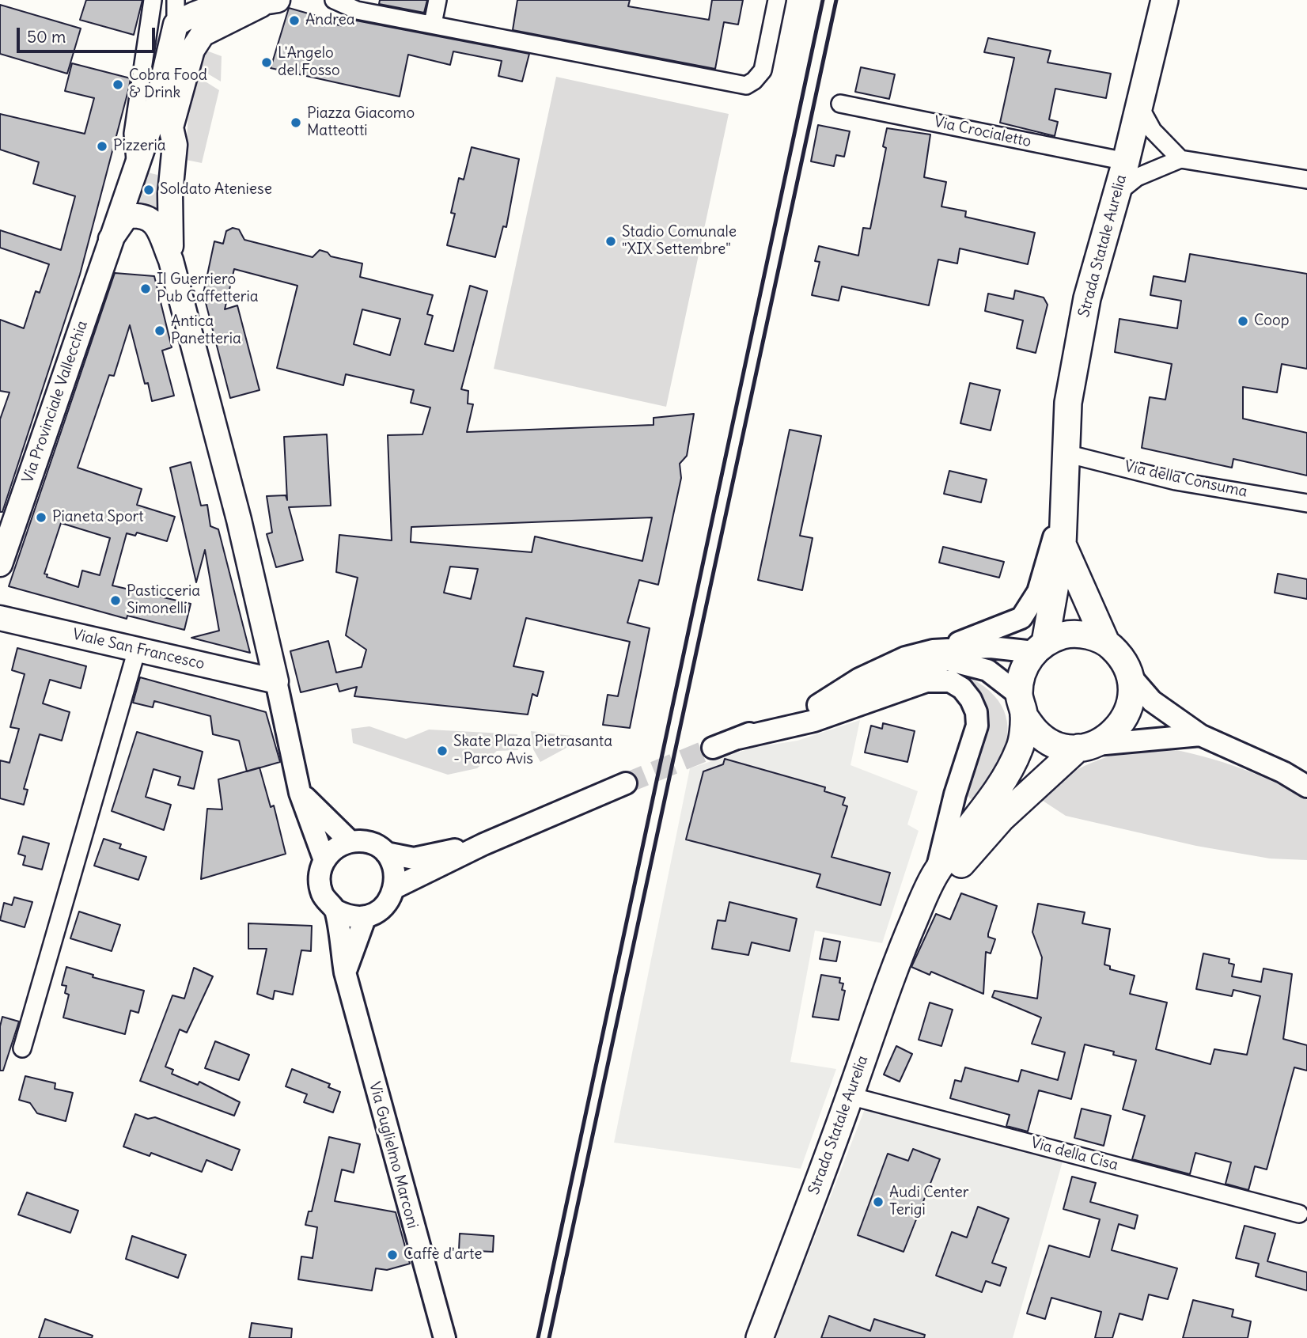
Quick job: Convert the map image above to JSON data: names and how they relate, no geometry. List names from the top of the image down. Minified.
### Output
{"streets":{"main road":["Strada Statale Aurelia","Via Provinciale Vallecchia","Viale San Francesco"],"street":["Via Crocialetto","Via della Consuma","Via della Cisa","Via Guglielmo Marconi"]},"crossings":[["Via Crocialetto","Strada Statale Aurelia"],["Strada Statale Aurelia","Via della Consuma"],["Strada Statale Aurelia","Via della Cisa"],["Viale San Francesco","Via Guglielmo Marconi"]],"places":["Andrea","L'Angelo del Fosso","Cobra Food & Drink","Piazza Giacomo Matteotti","Pizzeria","Soldato Ateniese","Stadio Comunale \"XIX Settembre\"","Il Guerriero Pub Caffetteria","Coop","Antica Panetteria","Pianeta Sport","Pasticceria Simonelli","Skate Plaza Pietrasanta - Parco Avis","Audi Center Terigi","Caffè d'arte"],"scale_bar":"50 m"}
